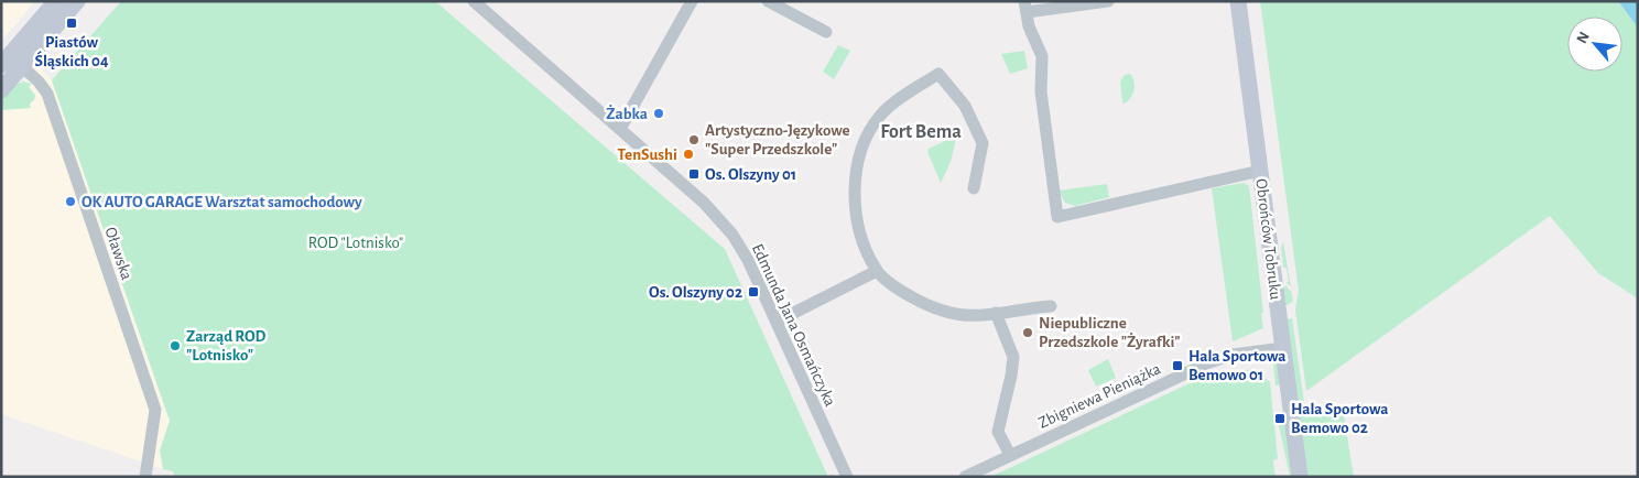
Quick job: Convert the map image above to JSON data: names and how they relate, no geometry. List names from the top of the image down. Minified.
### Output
{"streets":{"street":["Obrońców Tobruku","Oławska","Edmunda Jana Osmańczyka","Zbigniewa Pieniążka"]},"crossings":[["Obrońców Tobruku","Zbigniewa Pieniążka"]],"districts":["Fort Bema"],"parks":["ROD \"Lotnisko\""],"places":{"transit":["Piastów Śląskich 04","Os. Olszyny 01","Os. Olszyny 02","Hala Sportowa Bemowo 01","Hala Sportowa Bemowo 02"],"other":["Żabka","Artystyczno-Językowe \"Super Przedszkole\"","TenSushi","OK AUTO GARAGE Warsztat samochodowy","Niepubliczne Przedszkole \"Żyrafki\"","Zarząd ROD \"Lotnisko\""]},"north":"top left"}
